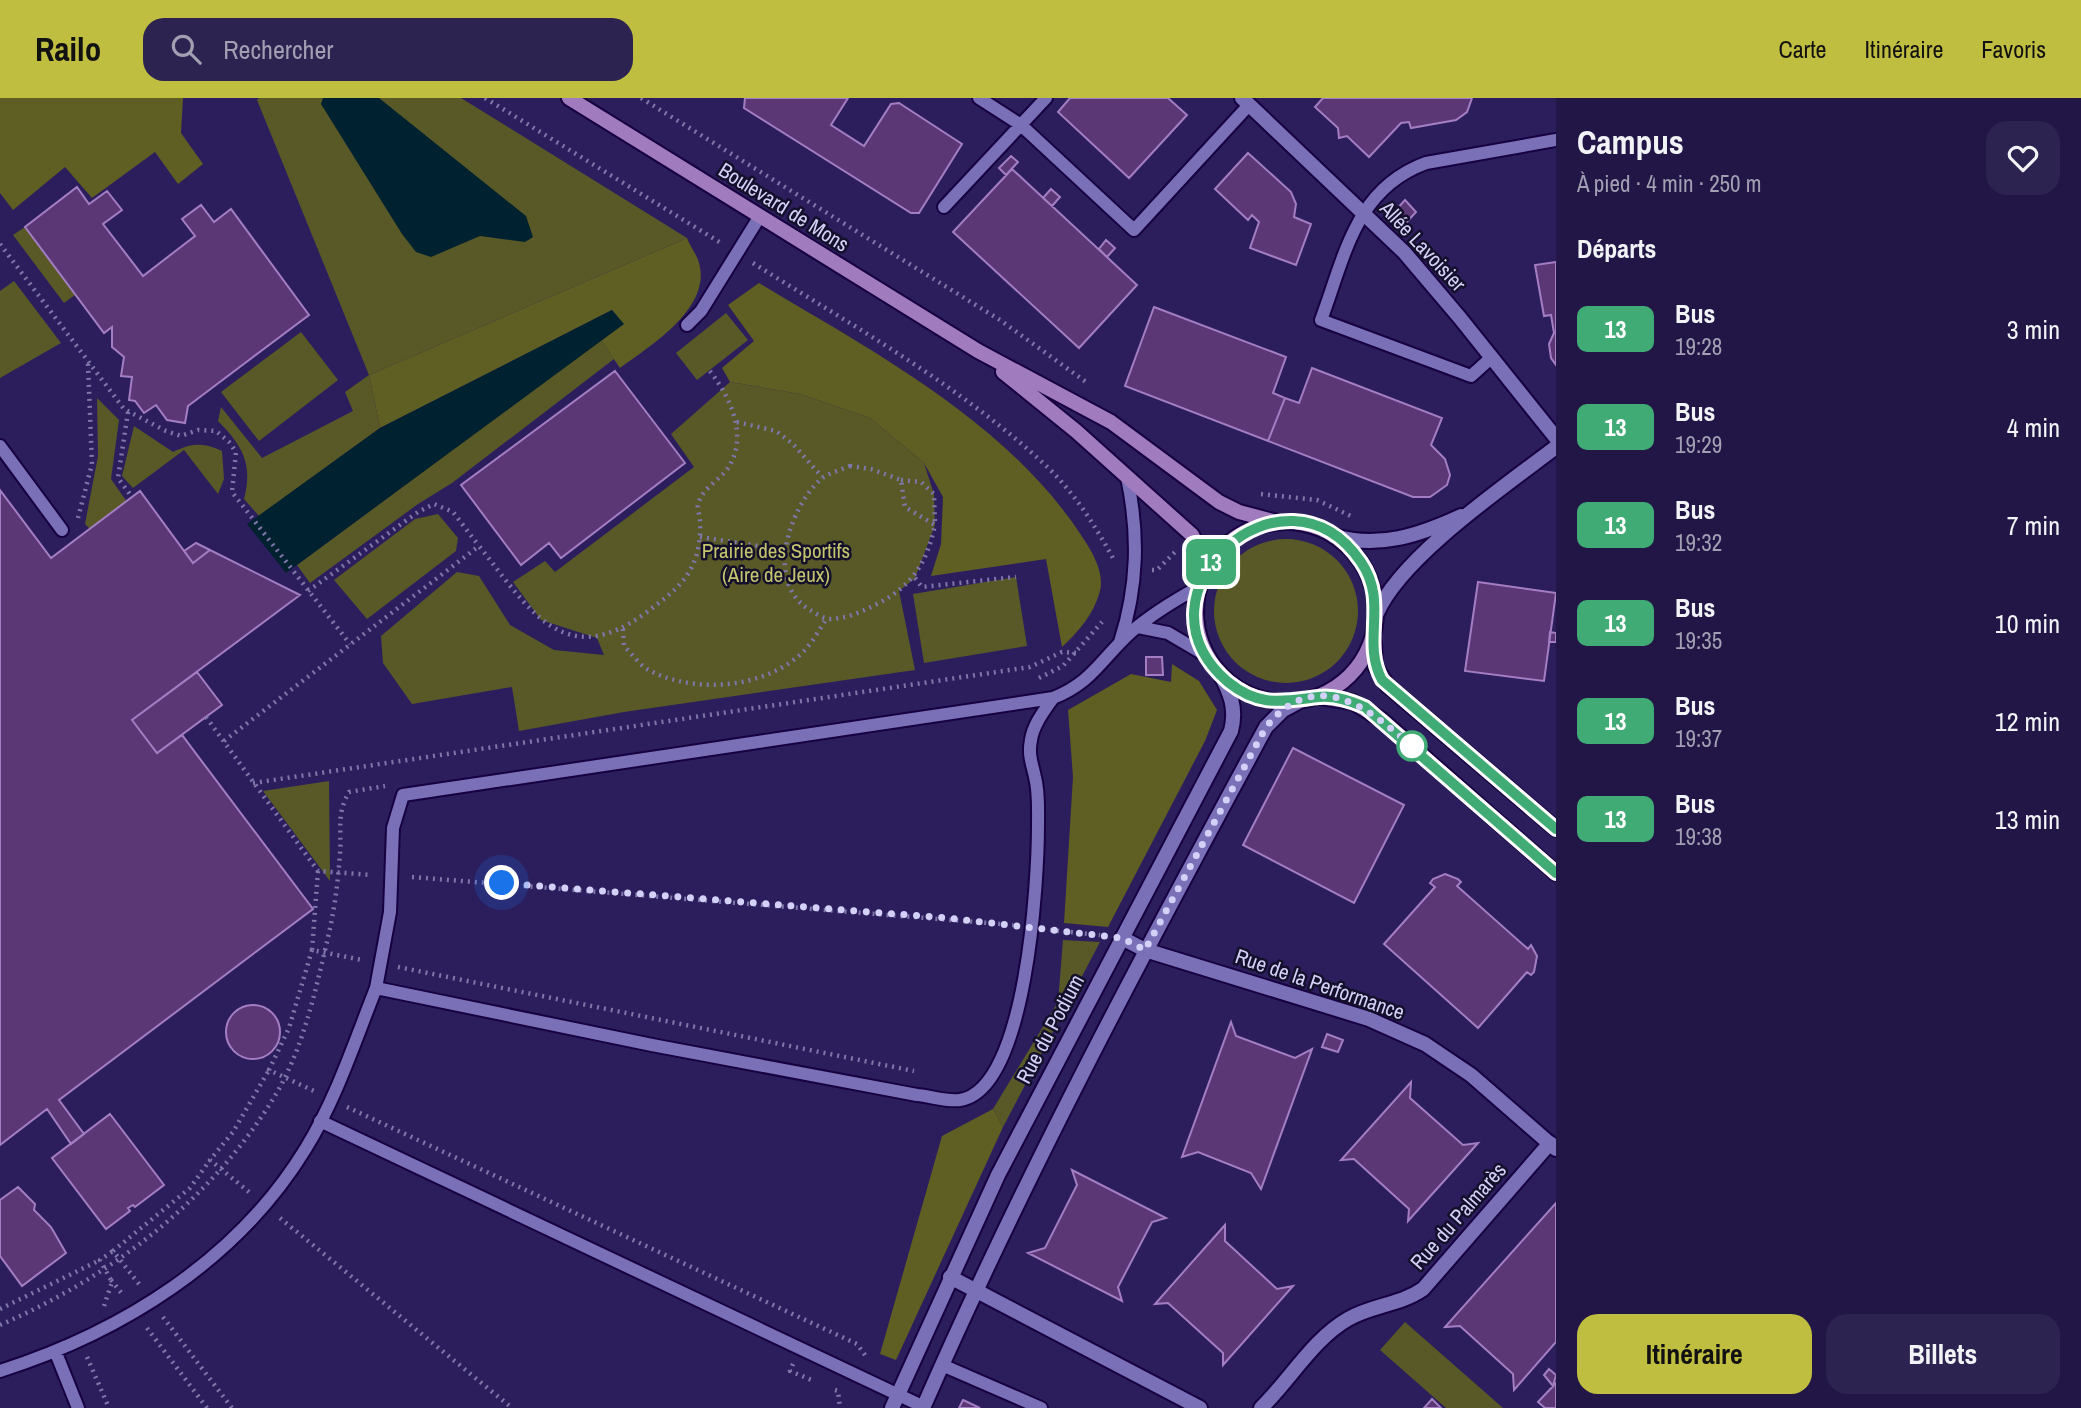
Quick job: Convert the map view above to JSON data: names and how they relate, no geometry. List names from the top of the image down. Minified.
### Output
{"streets":{"main road":["Boulevard de Mons"],"street":["Allée Lavoisier","Rue de la Performance","Rue du Podium","Rue du Palmarès"]},"crossings":[["Boulevard de Mons","Rue du Podium"],["Rue de la Performance","Rue du Podium"],["Rue de la Performance","Rue du Palmarès"]],"parks":["Prairie des Sportifs (Aire de Jeux)"],"lines":["bus line 13"],"page":{"header":"Railo","search":"Rechercher","nav":["Carte","Itinéraire","Favoris"],"on_map":"13","heading":[["Campus","À pied · 4 min · 250 m"],"Départs"],"list":[{"mark":"13","name":"Bus","note":"19:28","value":"3 min"},{"mark":"13","name":"Bus","note":"19:29","value":"4 min"},{"mark":"13","name":"Bus","note":"19:32","value":"7 min"},{"mark":"13","name":"Bus","note":"19:35","value":"10 min"},{"mark":"13","name":"Bus","note":"19:37","value":"12 min"},{"mark":"13","name":"Bus","note":"19:38","value":"13 min"}],"buttons":["Itinéraire","Billets"]}}
